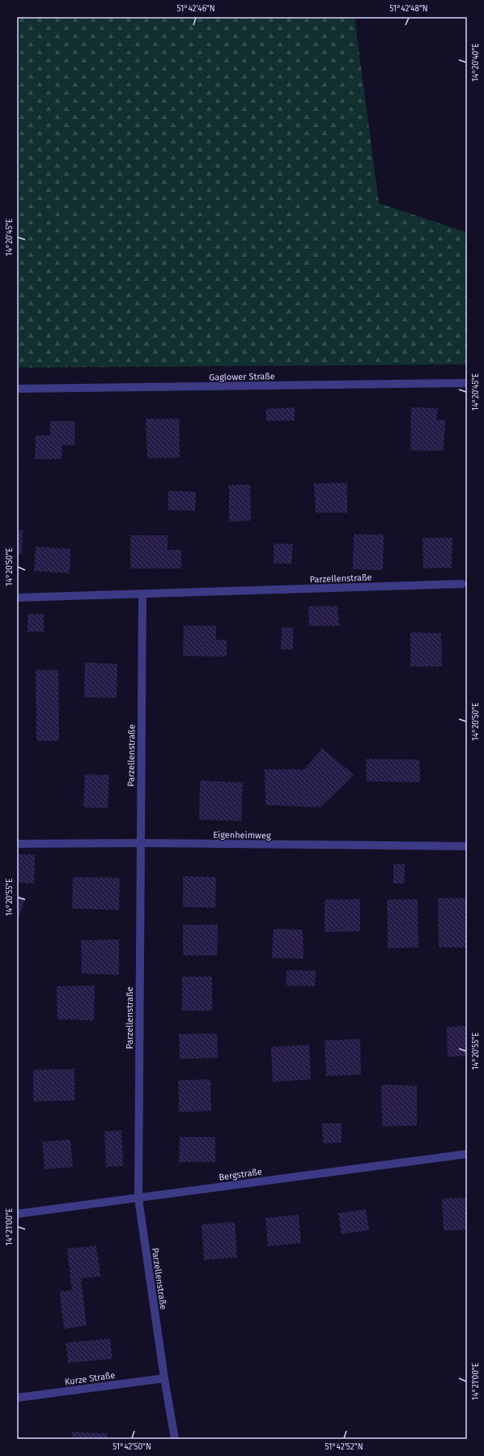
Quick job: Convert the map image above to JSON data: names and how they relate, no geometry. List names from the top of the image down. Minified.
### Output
{"streets":{"street":["Gaglower Straße","Parzellenstraße","Eigenheimweg","Bergstraße","Kurze Straße"]},"crossings":[["Parzellenstraße","Eigenheimweg"],["Parzellenstraße","Bergstraße"],["Parzellenstraße","Kurze Straße"]],"coordinates":["51°42'46\"N","51°42'48\"N","14°20'40\"E","14°20'45\"E","14°20'50\"E","14°20'55\"E","14°21'00\"E","51°42'50\"N","51°42'52\"N"]}
